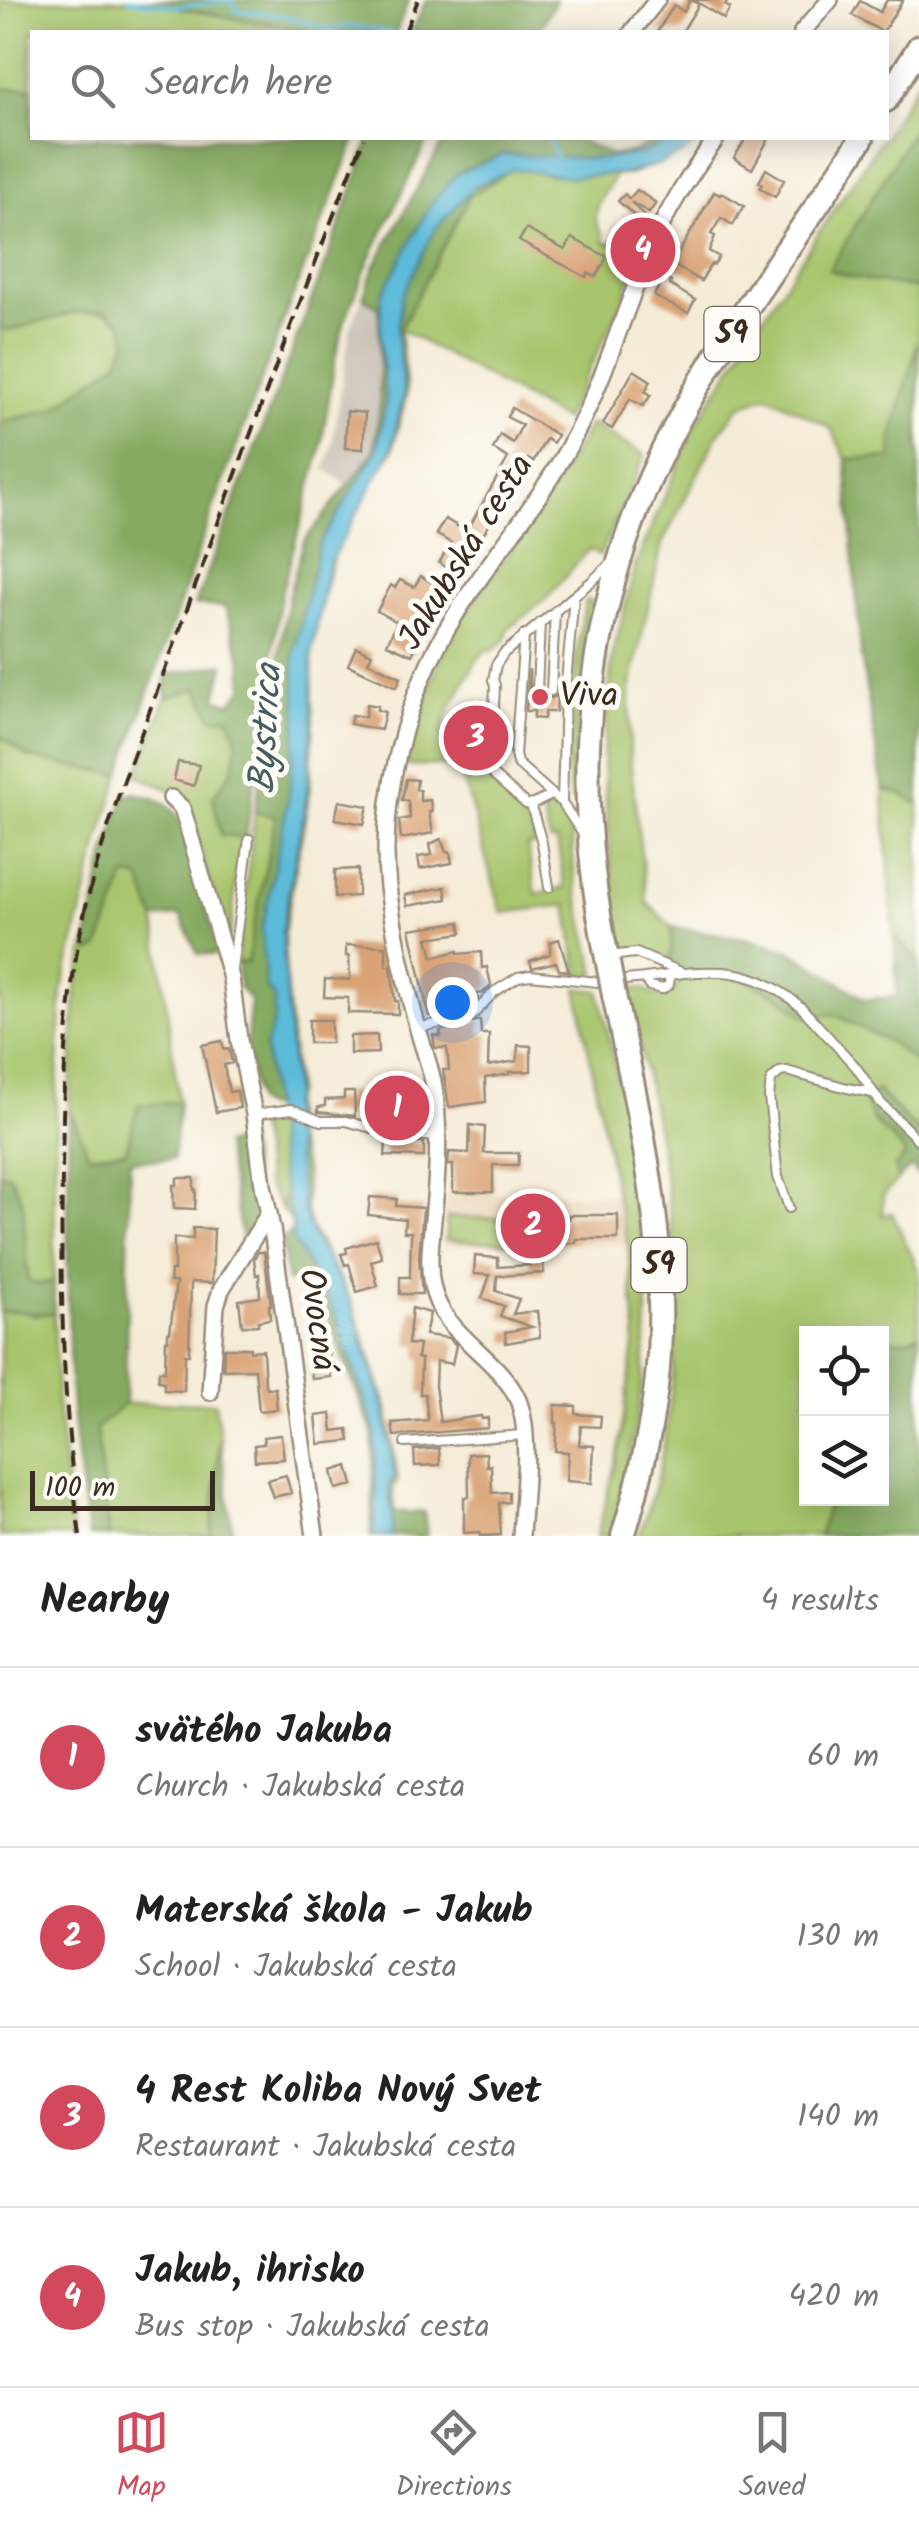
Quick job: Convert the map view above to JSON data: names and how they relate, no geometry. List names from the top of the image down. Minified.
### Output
{"streets":{"main road":["59"],"street":["Jakubská cesta","Ovocná"]},"water":["Bystrica"],"places":["Viva"],"scale_bar":"100 m","page":{"search":"Search here","pins":["4","3","1","2"],"scale":"100 m","heading":["Nearby","4 results"],"list":[{"mark":"1","name":"svätého Jakuba","note":"Church · Jakubská cesta","value":"60 m"},{"mark":"2","name":"Materská škola - Jakub","note":"School · Jakubská cesta","value":"130 m"},{"mark":"3","name":"4 Rest Koliba Nový Svet","note":"Restaurant · Jakubská cesta","value":"140 m"},{"mark":"4","name":"Jakub, ihrisko","note":"Bus stop · Jakubská cesta","value":"420 m"}],"nav":["Map","Directions","Saved"]}}
